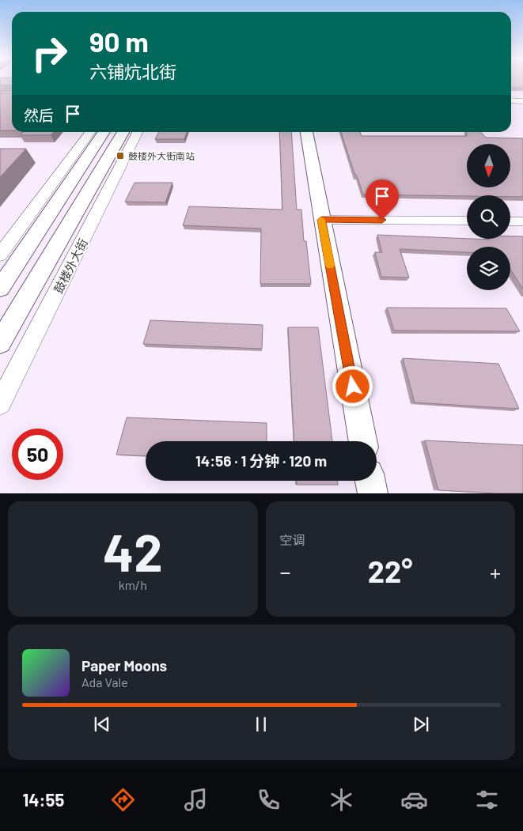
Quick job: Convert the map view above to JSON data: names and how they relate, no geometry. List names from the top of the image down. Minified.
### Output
{"streets":{"main road":["鼓楼外大街"]},"places":{"transit":["鼓楼外大街南站"]},"north":"bottom","page":{"turn":["90 m","六铺炕北街"],"then":"然后","limit":"50","trip":"14:56 · 1 分钟 · 120 m","tile":[["42","km/h"],"空调"],"heat":["−","22°","+"],"song":["Paper Moons","Ada Vale"],"tabs":"14:55"}}
